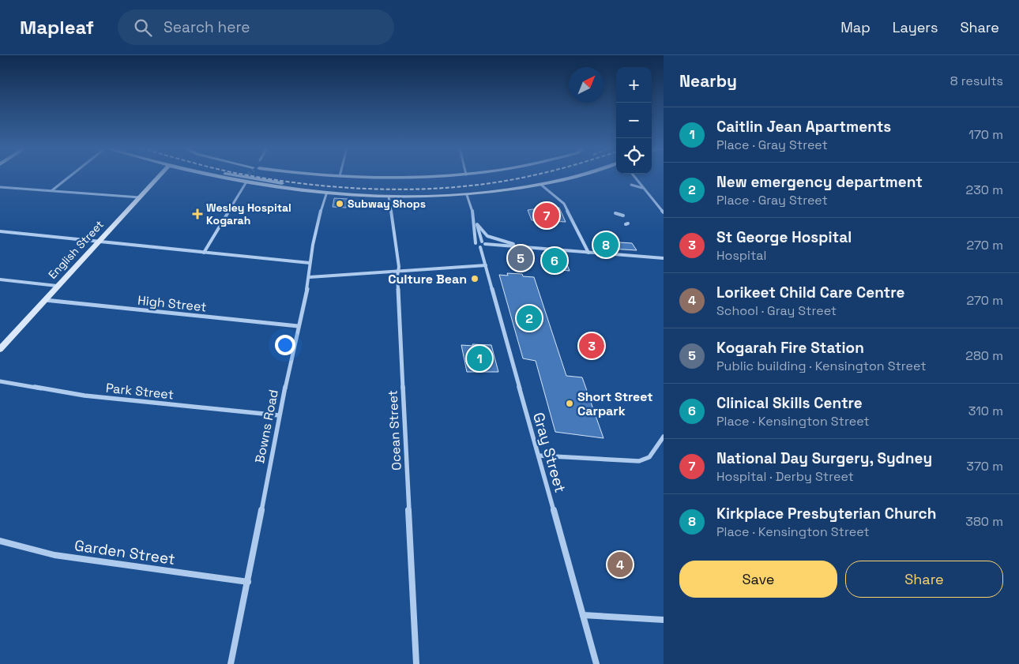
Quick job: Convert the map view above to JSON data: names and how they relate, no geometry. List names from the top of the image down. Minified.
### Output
{"streets":{"main road":["English Street"],"street":["High Street","Park Street","Bowns Road","Ocean Street","Gray Street","Garden Street"]},"crossings":[["English Street","High Street"],["High Street","Bowns Road"],["Park Street","Bowns Road"],["Bowns Road","Garden Street"]],"places":{"other":["Subway Shops","Culture Bean","Short Street Carpark"],"health":["Wesley Hospital Kogarah"]},"north":"top right","page":{"header":"Mapleaf","search":"Search here","nav":["Map","Layers","Share"],"heading":["Nearby","8 results"],"map_buttons":["+","−"],"list":[{"mark":"1","name":"Caitlin Jean Apartments","note":"Place · Gray Street","value":"170 m"},{"mark":"2","name":"New emergency department","note":"Place · Gray Street","value":"230 m"},{"mark":"3","name":"St George Hospital","note":"Hospital","value":"270 m"},{"mark":"4","name":"Lorikeet Child Care Centre","note":"School · Gray Street","value":"270 m"},{"mark":"5","name":"Kogarah Fire Station","note":"Public building · Kensington Street","value":"280 m"},{"mark":"6","name":"Clinical Skills Centre","note":"Place · Kensington Street","value":"310 m"},{"mark":"7","name":"National Day Surgery, Sydney","note":"Hospital · Derby Street","value":"370 m"},{"mark":"8","name":"Kirkplace Presbyterian Church","note":"Place · Kensington Street","value":"380 m"}],"pins":["7","8","5","6","2","3","1","4"],"buttons":["Save","Share"]}}
